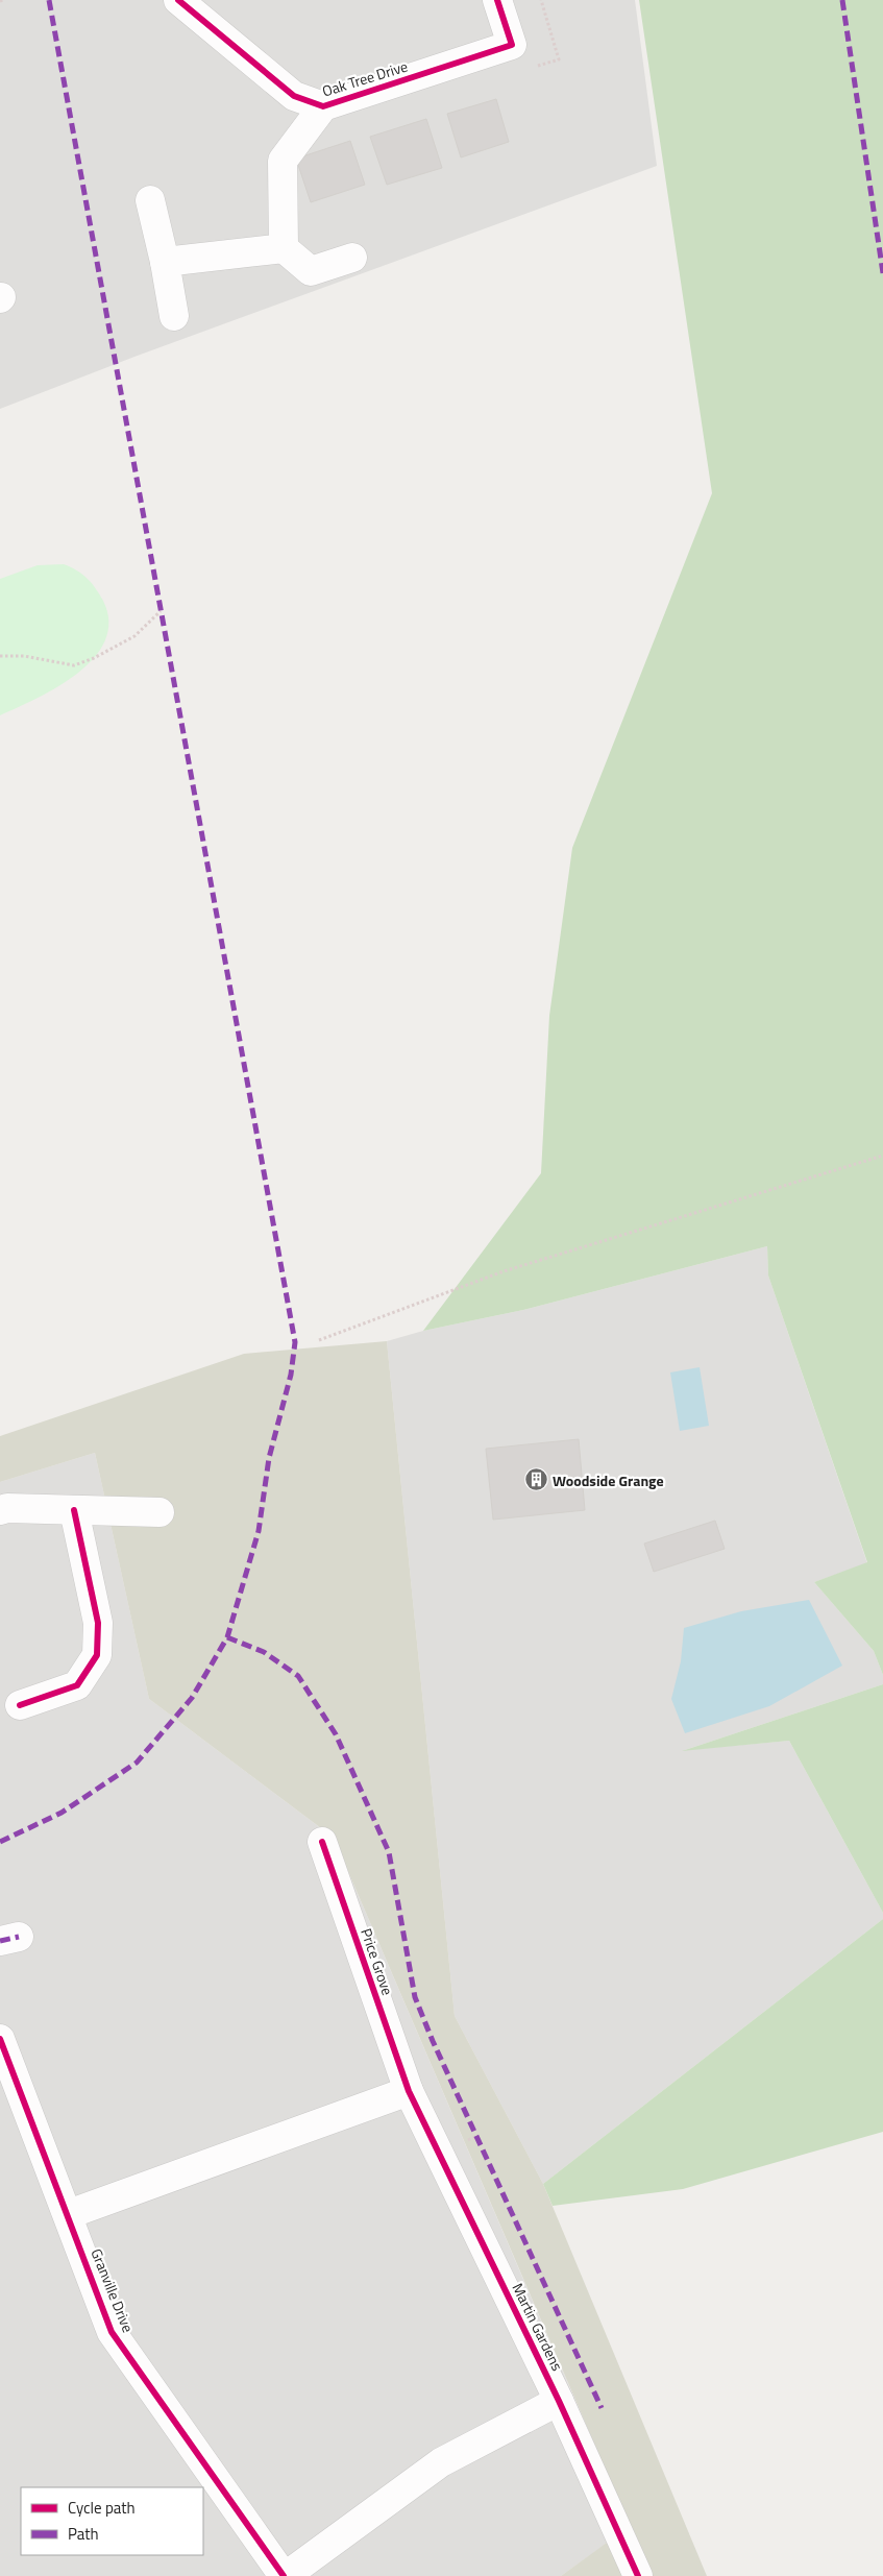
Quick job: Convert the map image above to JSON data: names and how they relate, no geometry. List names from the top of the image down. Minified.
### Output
{"streets":{"street":["Oak Tree Drive","Price Grove","Granville Drive","Martin Gardens"]},"crossings":[["Price Grove","Martin Gardens"]],"places":{"building":["Woodside Grange"]},"legend":["Cycle path","Path"]}
